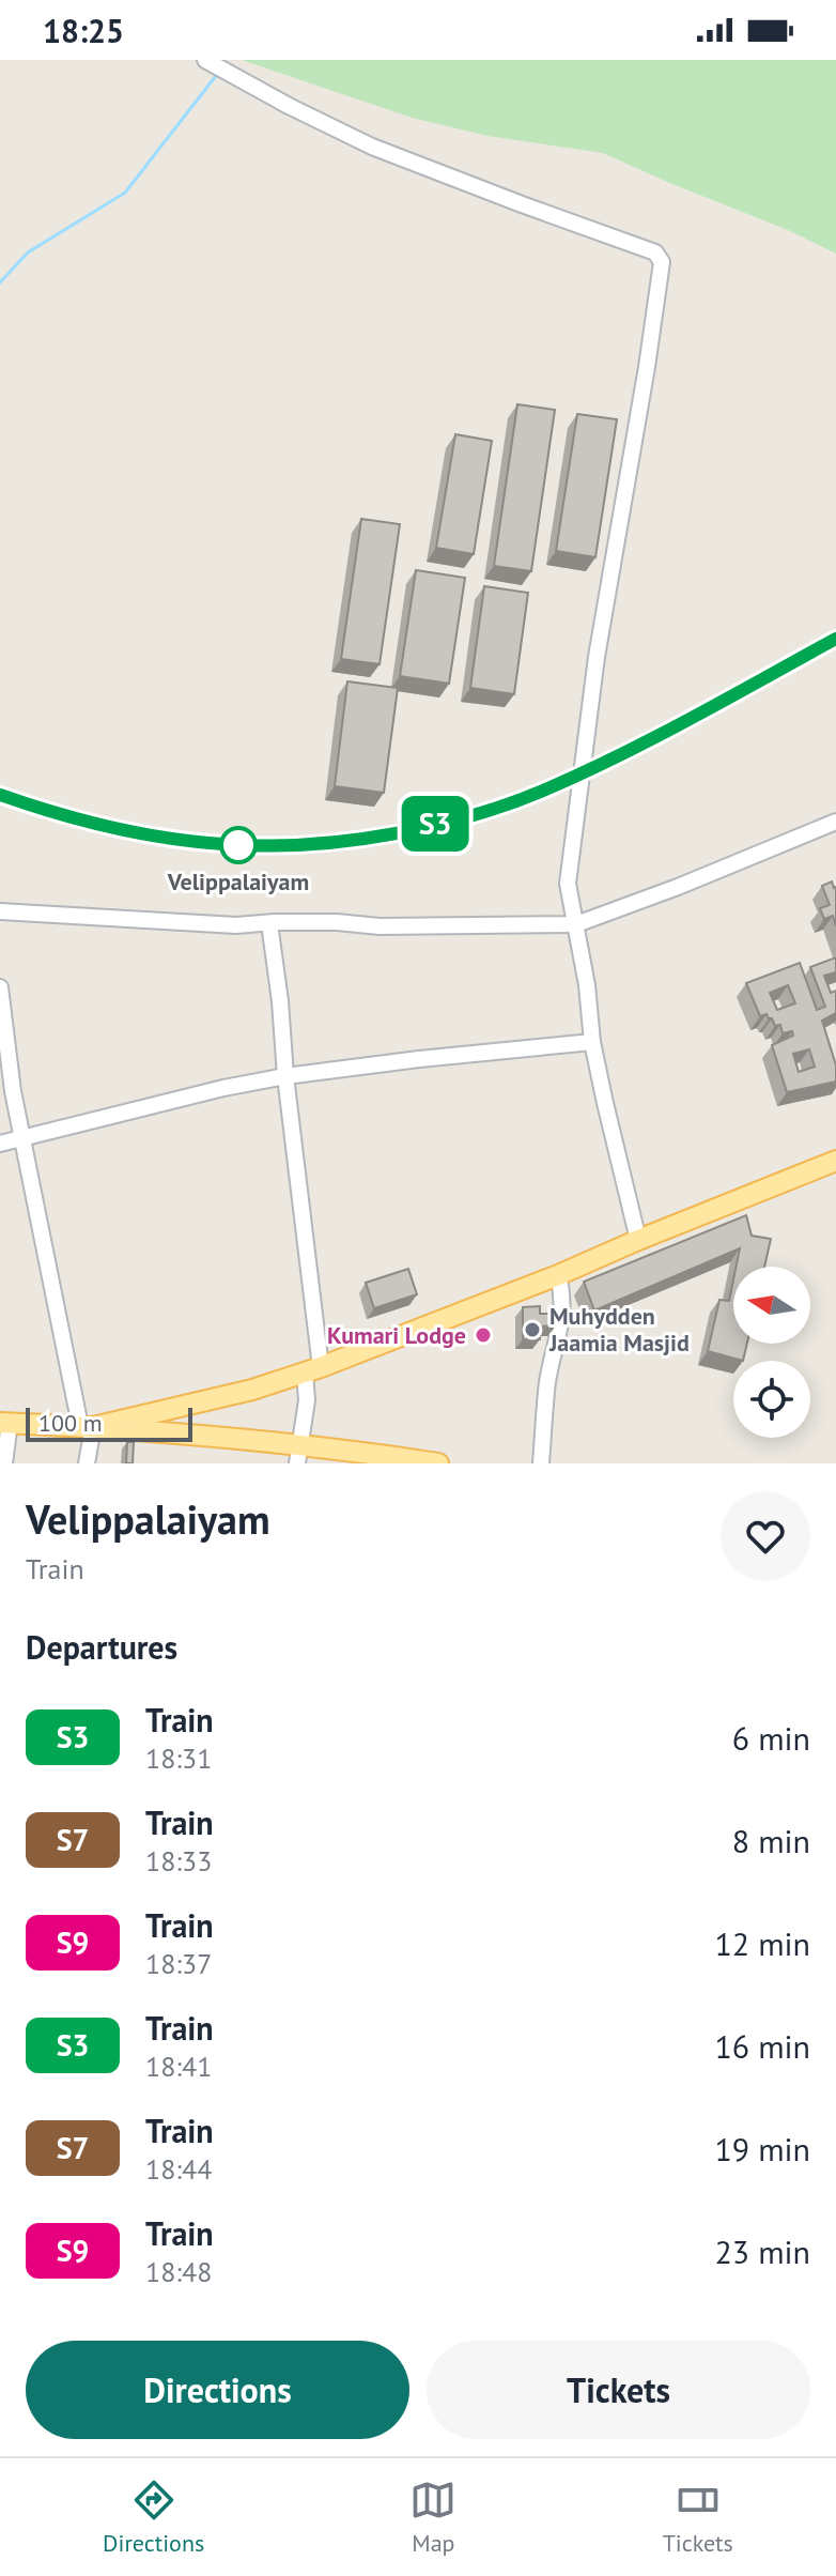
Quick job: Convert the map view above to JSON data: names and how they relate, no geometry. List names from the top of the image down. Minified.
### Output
{"places":["Velippalaiyam","Muhydden Jaamia Masjid","Kumari Lodge"],"scale_bar":"100 m","north":"left","page":{"status":"18:25","on_map":"S3","scale":"100 m","heading":[["Velippalaiyam","Train"],"Departures"],"list":[{"mark":"S3","name":"Train","note":"18:31","value":"6 min"},{"mark":"S7","name":"Train","note":"18:33","value":"8 min"},{"mark":"S9","name":"Train","note":"18:37","value":"12 min"},{"mark":"S3","name":"Train","note":"18:41","value":"16 min"},{"mark":"S7","name":"Train","note":"18:44","value":"19 min"},{"mark":"S9","name":"Train","note":"18:48","value":"23 min"}],"buttons":["Directions","Tickets"],"tabs":["Directions","Map","Tickets"]}}
